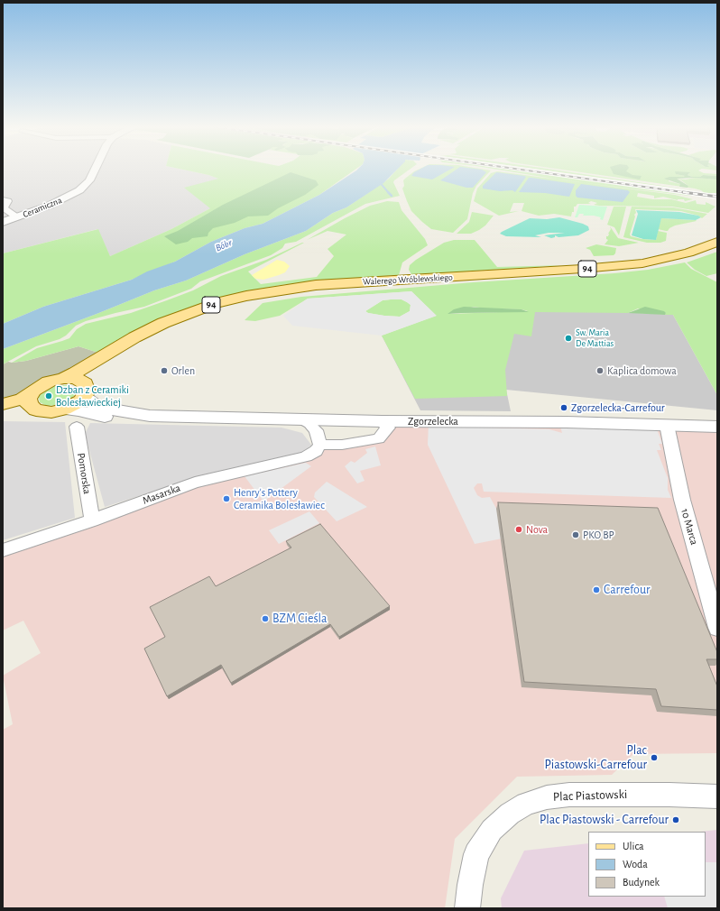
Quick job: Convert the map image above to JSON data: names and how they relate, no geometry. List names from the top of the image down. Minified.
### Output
{"streets":{"main road":["94","Walerego Wróblewskiego"],"street":["Ceramiczna","Zgorzelecka","Pomorska","Masarska","10 Marca","Plac Piastowski"]},"crossings":[["94","Walerego Wróblewskiego"],["94","Zgorzelecka"],["Walerego Wróblewskiego","Zgorzelecka"],["Zgorzelecka","10 Marca"],["Pomorska","Masarska"]],"water":["Bóbr"],"places":["Sw. Maria De Mattias","Orlen","Kaplica domowa","Dzban z Ceramiki Bolesławieckiej","Zgorzelecka-Carrefour","Henry's Pottery Ceramika Bolesławiec","Nova","PKO BP","Carrefour","BZM Cieśla","Plac Piastowski-Carrefour","Plac Piastowski - Carrefour"],"legend":["Ulica","Woda","Budynek"]}
